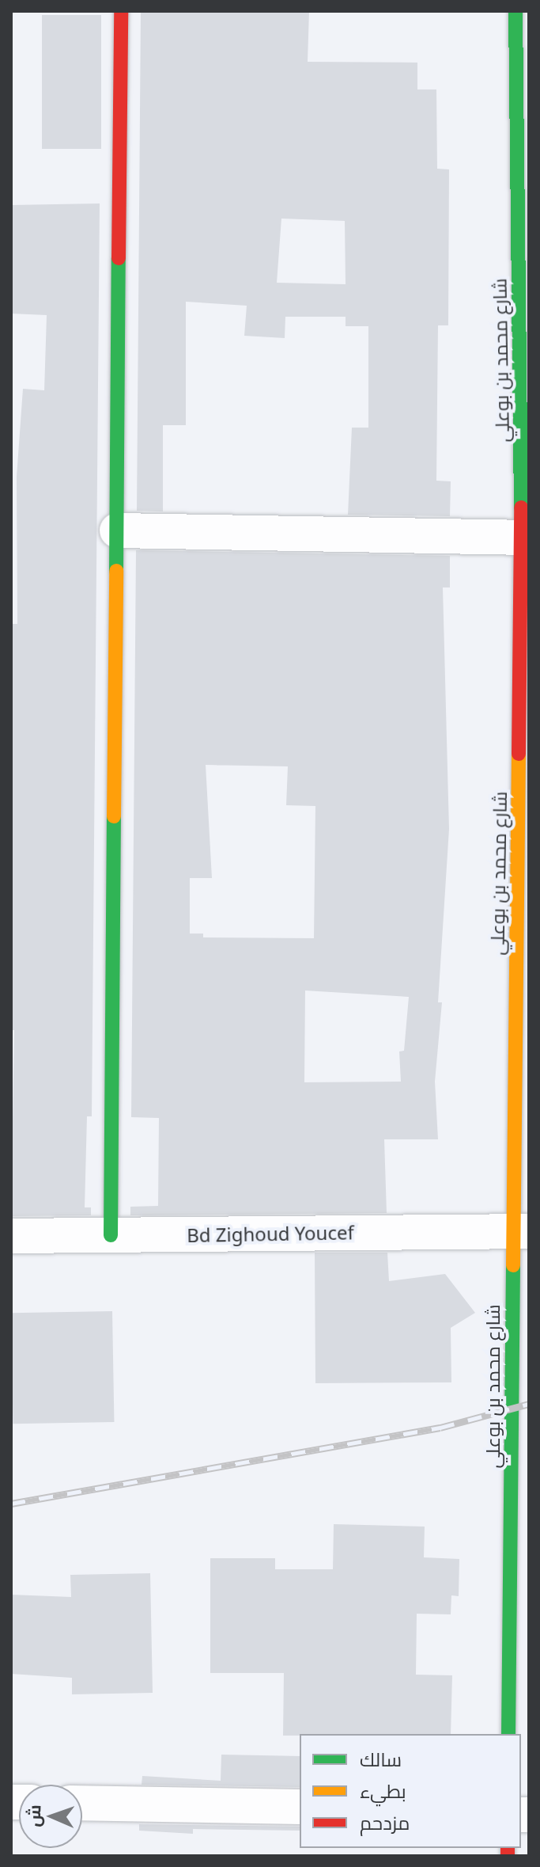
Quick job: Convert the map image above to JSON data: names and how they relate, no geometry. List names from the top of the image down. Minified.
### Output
{"streets":{"main road":["شارع محمد بن بوعلي"],"street":["Bd Zighoud Youcef"]},"crossings":[["شارع محمد بن بوعلي","Bd Zighoud Youcef"]],"legend":["سالك","بطيء","مزدحم"],"north":"left"}
